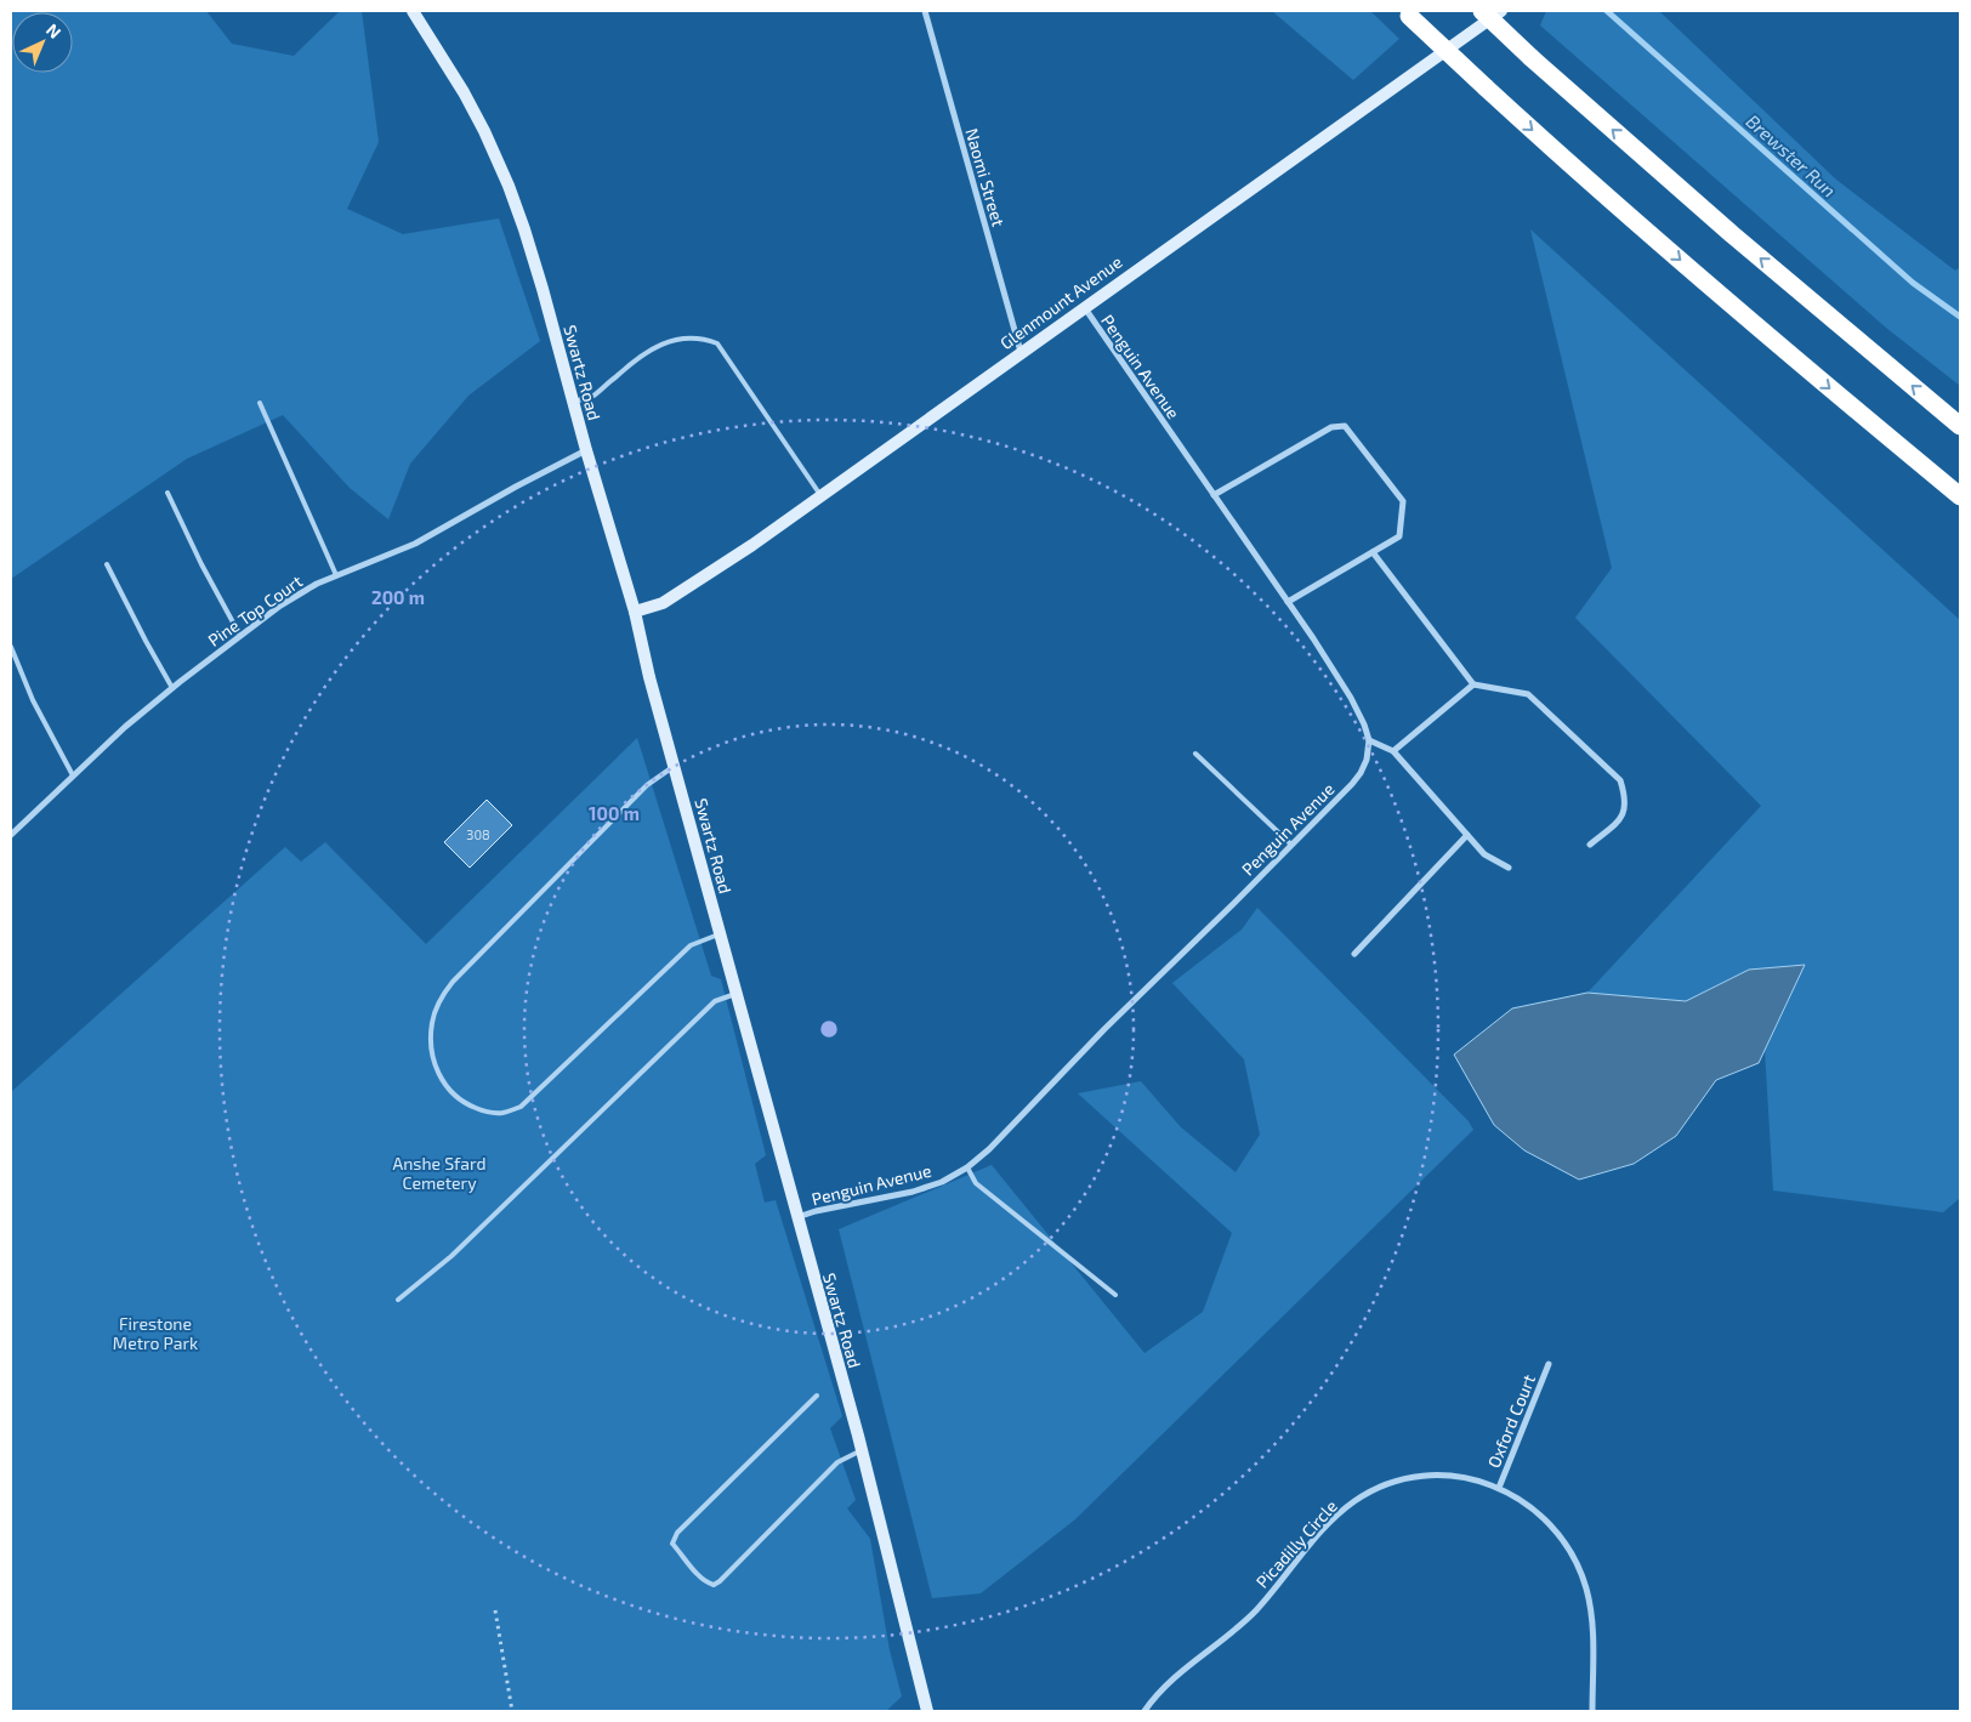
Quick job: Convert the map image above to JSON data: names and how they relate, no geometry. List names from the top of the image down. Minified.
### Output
{"streets":{"street":["Naomi Street","Glenmount Avenue","Penguin Avenue","Swartz Road","Pine Top Court","Oxford Court","Picadilly Circle"]},"crossings":[["Naomi Street","Glenmount Avenue"],["Glenmount Avenue","Penguin Avenue"],["Glenmount Avenue","Swartz Road"],["Penguin Avenue","Swartz Road"],["Swartz Road","Pine Top Court"],["Oxford Court","Picadilly Circle"]],"water":["Brewster Run"],"parks":["Anshe Sfard Cemetery","Firestone Metro Park"],"house_numbers":["308"],"north":"top right","rings":["200 m","100 m"]}
